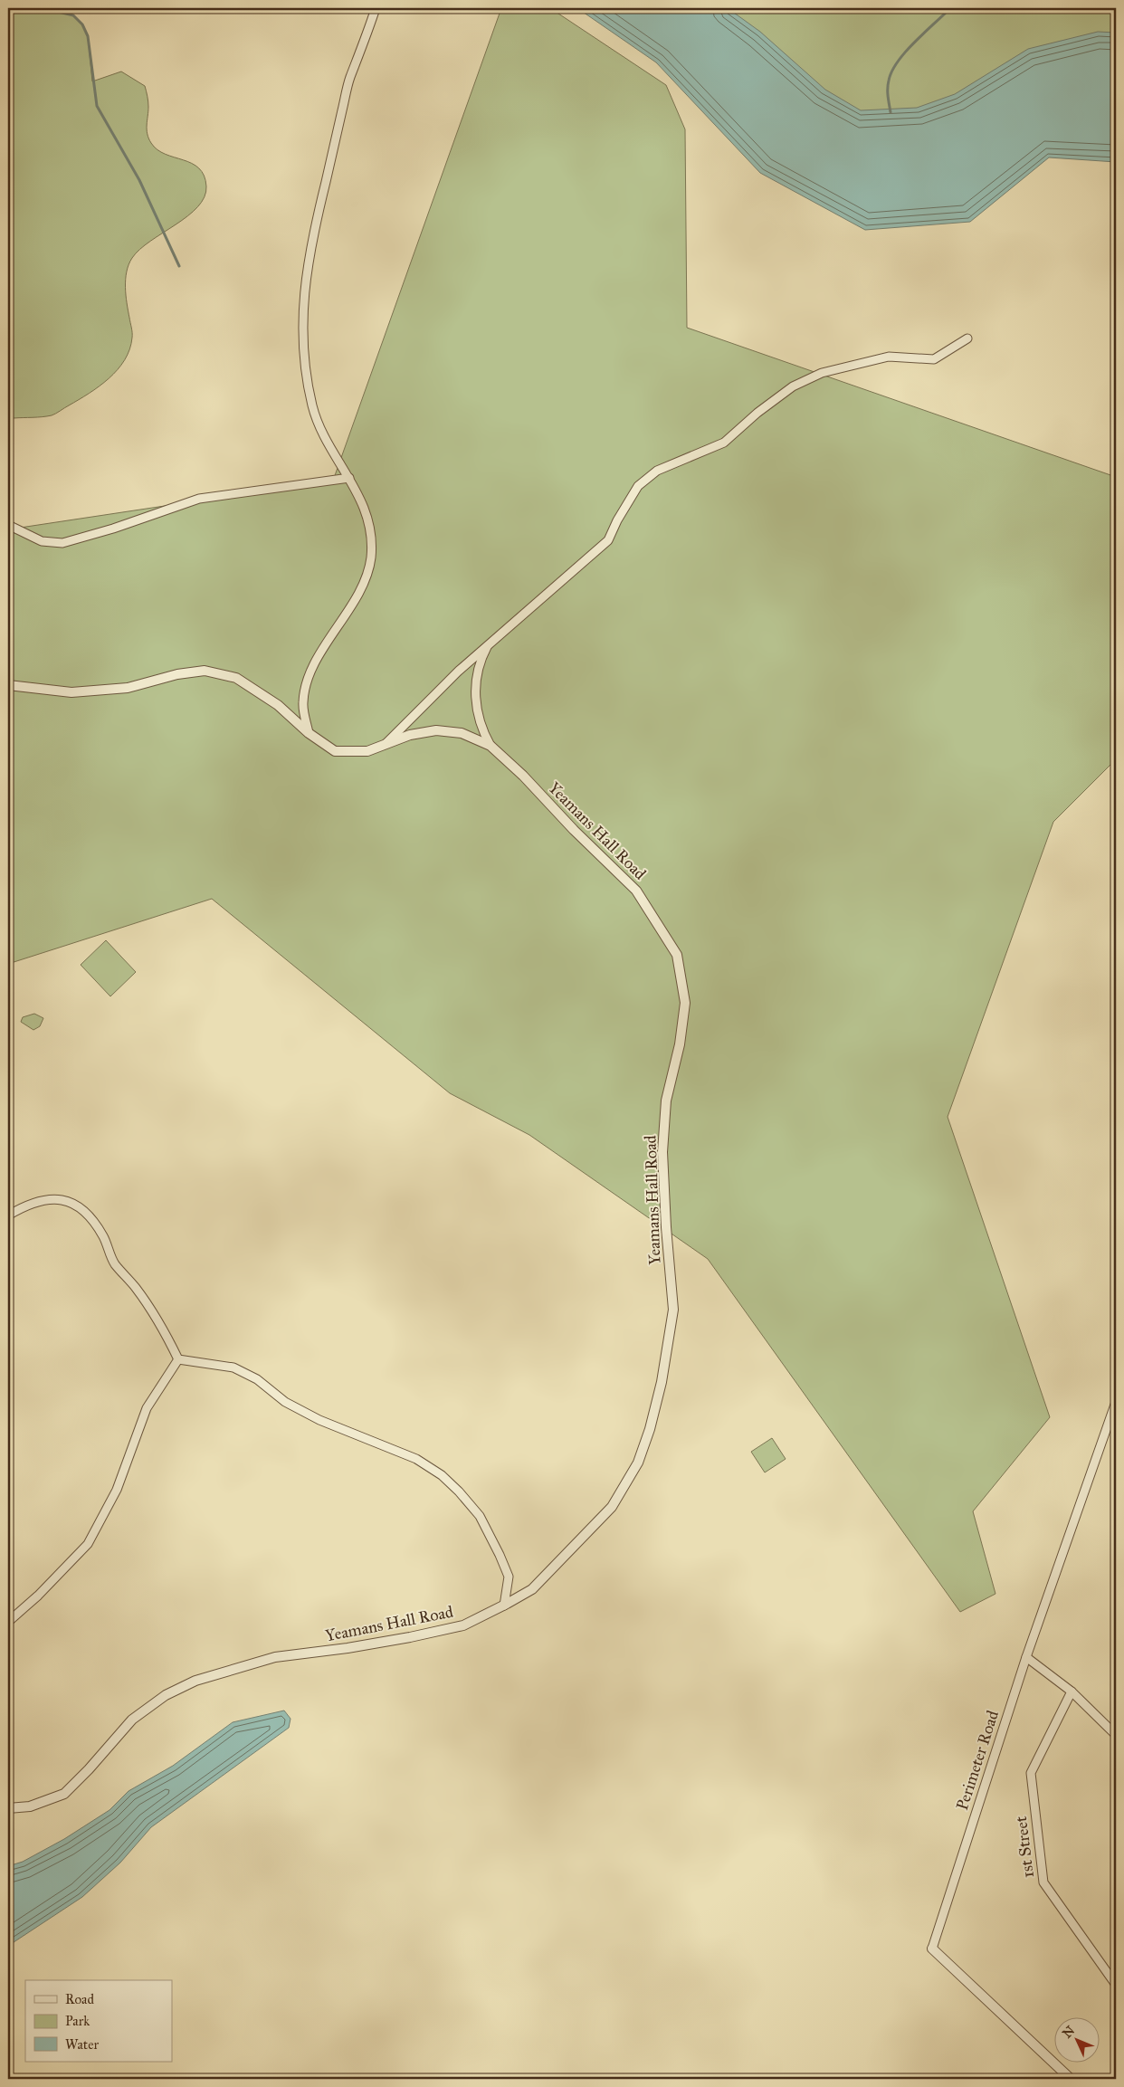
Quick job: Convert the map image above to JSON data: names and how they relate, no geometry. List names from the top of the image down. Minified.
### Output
{"streets":{"street":["Yeamans Hall Road","Perimeter Road","1st Street"]},"legend":["Road","Park","Water"],"north":"top left"}
